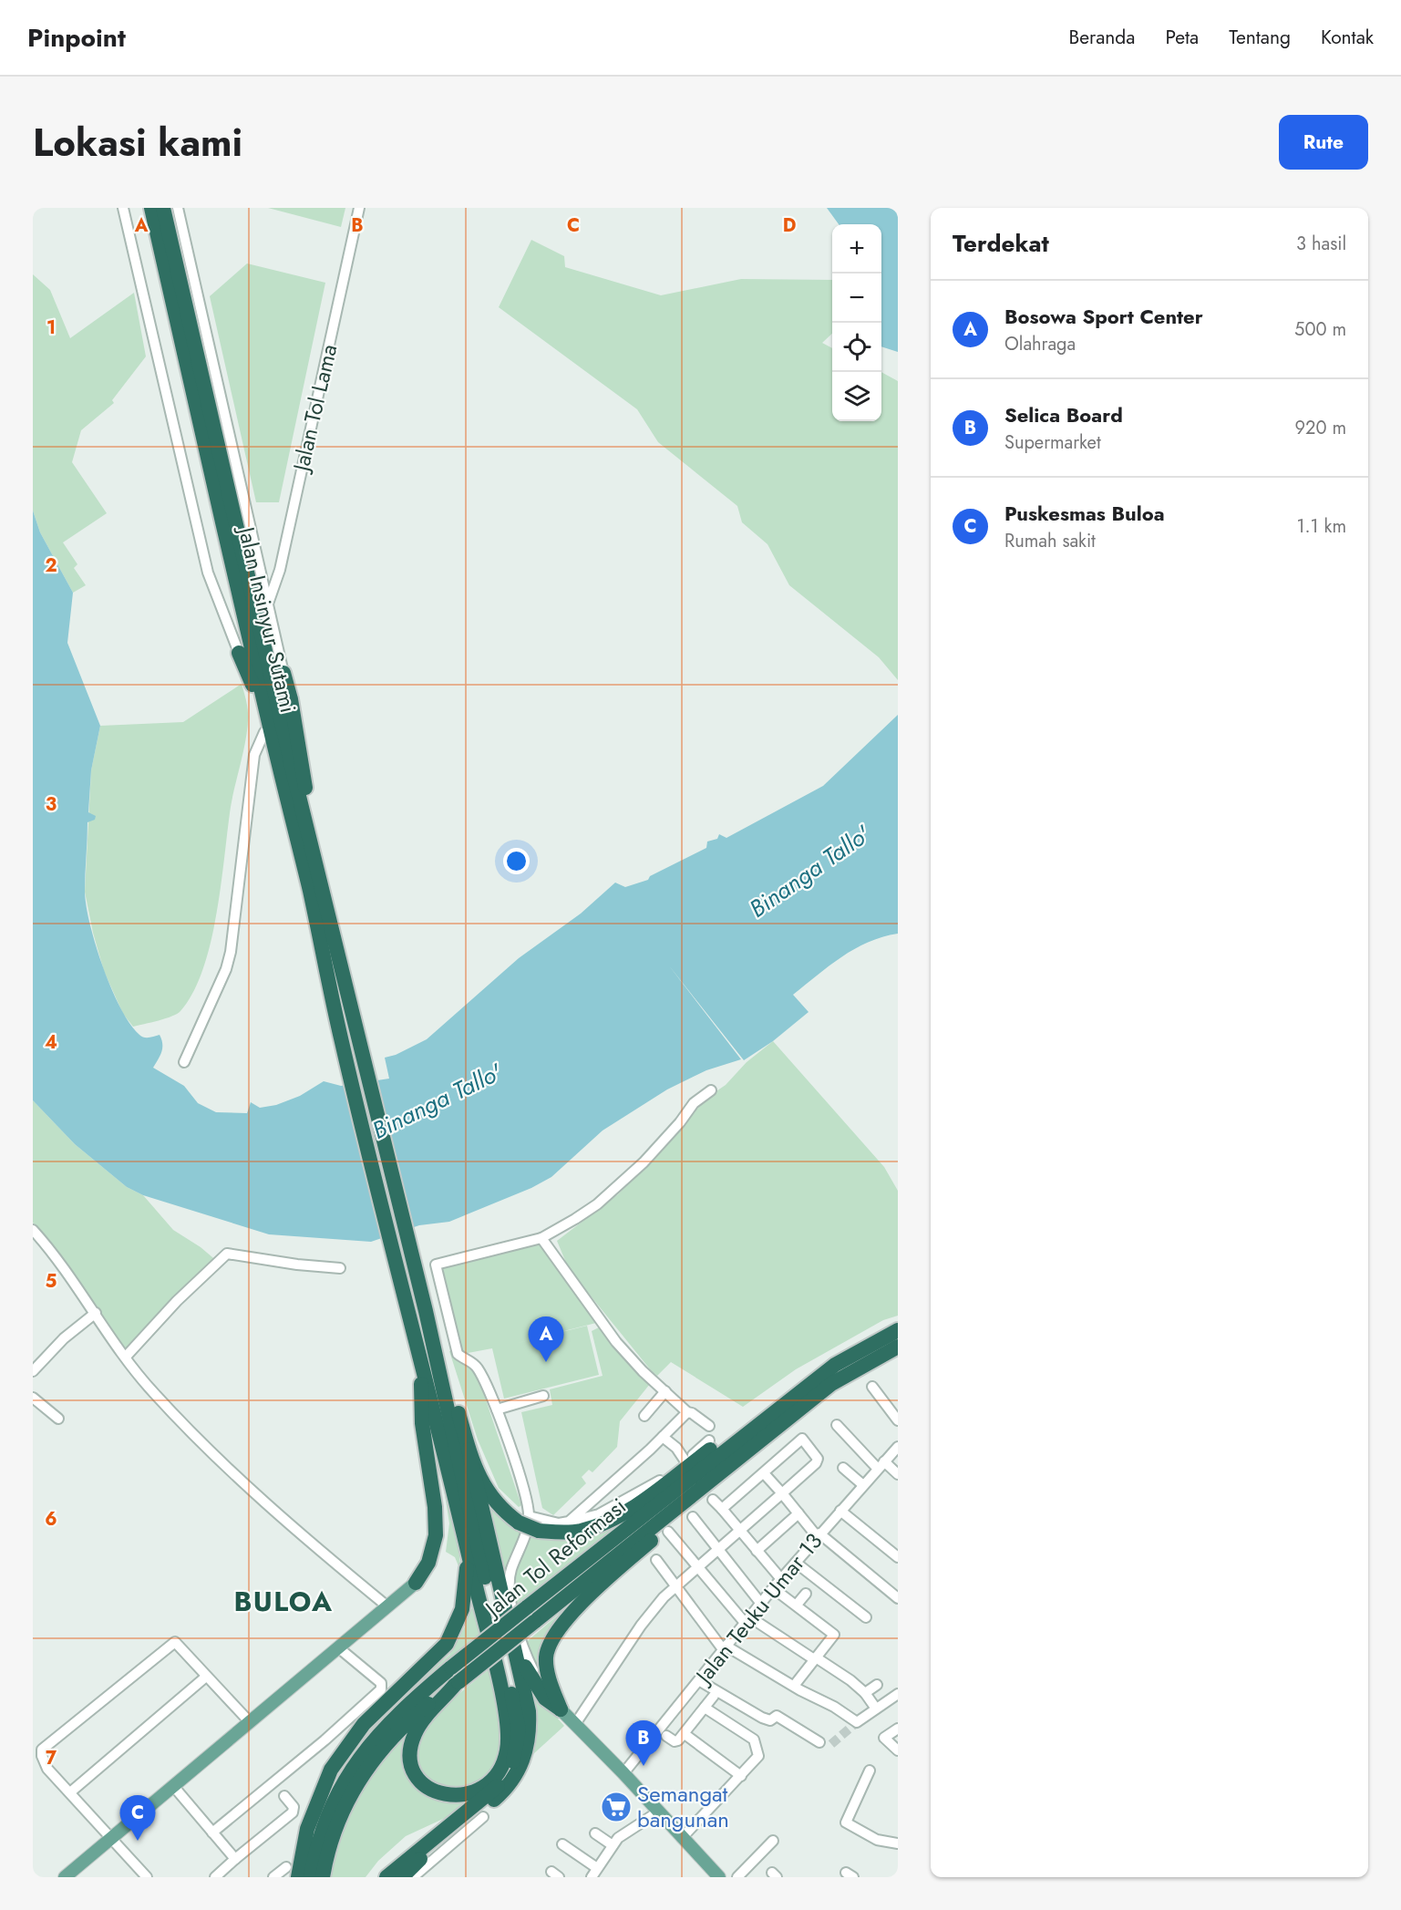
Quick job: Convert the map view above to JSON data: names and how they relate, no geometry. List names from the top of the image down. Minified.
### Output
{"streets":{"highway":["Jalan Insinyur Sutami","Jalan Tol Reformasi"],"street":["Jalan Tol Lama","Jalan Teuku Umar 13"]},"districts":["BULOA"],"water":["Binanga Tallo'"],"places":{"supermarket":["Semangat bangunan"]},"page":{"header":"Pinpoint","nav":["Beranda","Peta","Tentang","Kontak"],"title":"Lokasi kami","buttons":"Rute","heading":["Terdekat","3 hasil"],"map_buttons":["+","−"],"list":[{"mark":"A","name":"Bosowa Sport Center","note":"Olahraga","value":"500 m"},{"mark":"B","name":"Selica Board","note":"Supermarket","value":"920 m"},{"mark":"C","name":"Puskesmas Buloa","note":"Rumah sakit","value":"1.1 km"}],"pins":["A","B","C"]},"grid":{"columns":["A","B","C","D"],"rows":["1","2","3","4","5","6","7"]}}
